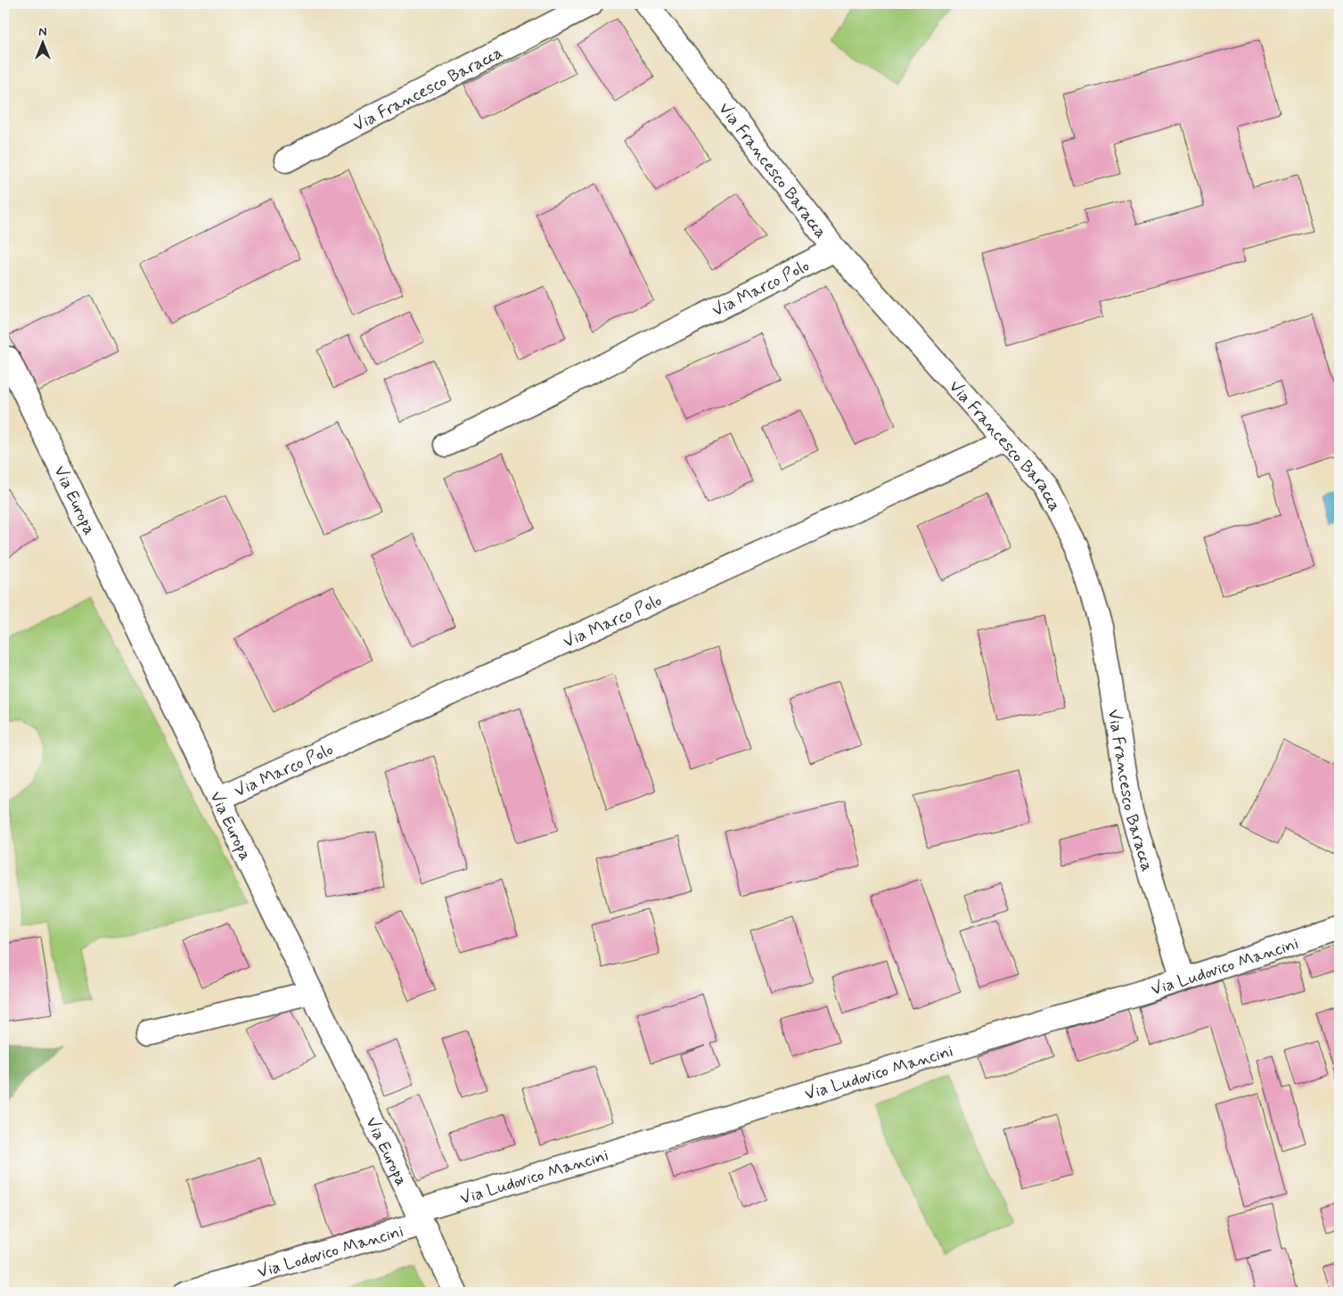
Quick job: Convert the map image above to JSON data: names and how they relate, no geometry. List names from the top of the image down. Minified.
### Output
{"streets":{"street":["Via Francesco Baracca","Via Marco Polo","Via Europa","Via Ludovico Mancini","Via Lodovico Mancini"]},"crossings":[["Via Francesco Baracca","Via Marco Polo"],["Via Francesco Baracca","Via Ludovico Mancini"],["Via Marco Polo","Via Europa"],["Via Europa","Via Ludovico Mancini"],["Via Europa","Via Lodovico Mancini"],["Via Ludovico Mancini","Via Lodovico Mancini"]],"north":"top"}
